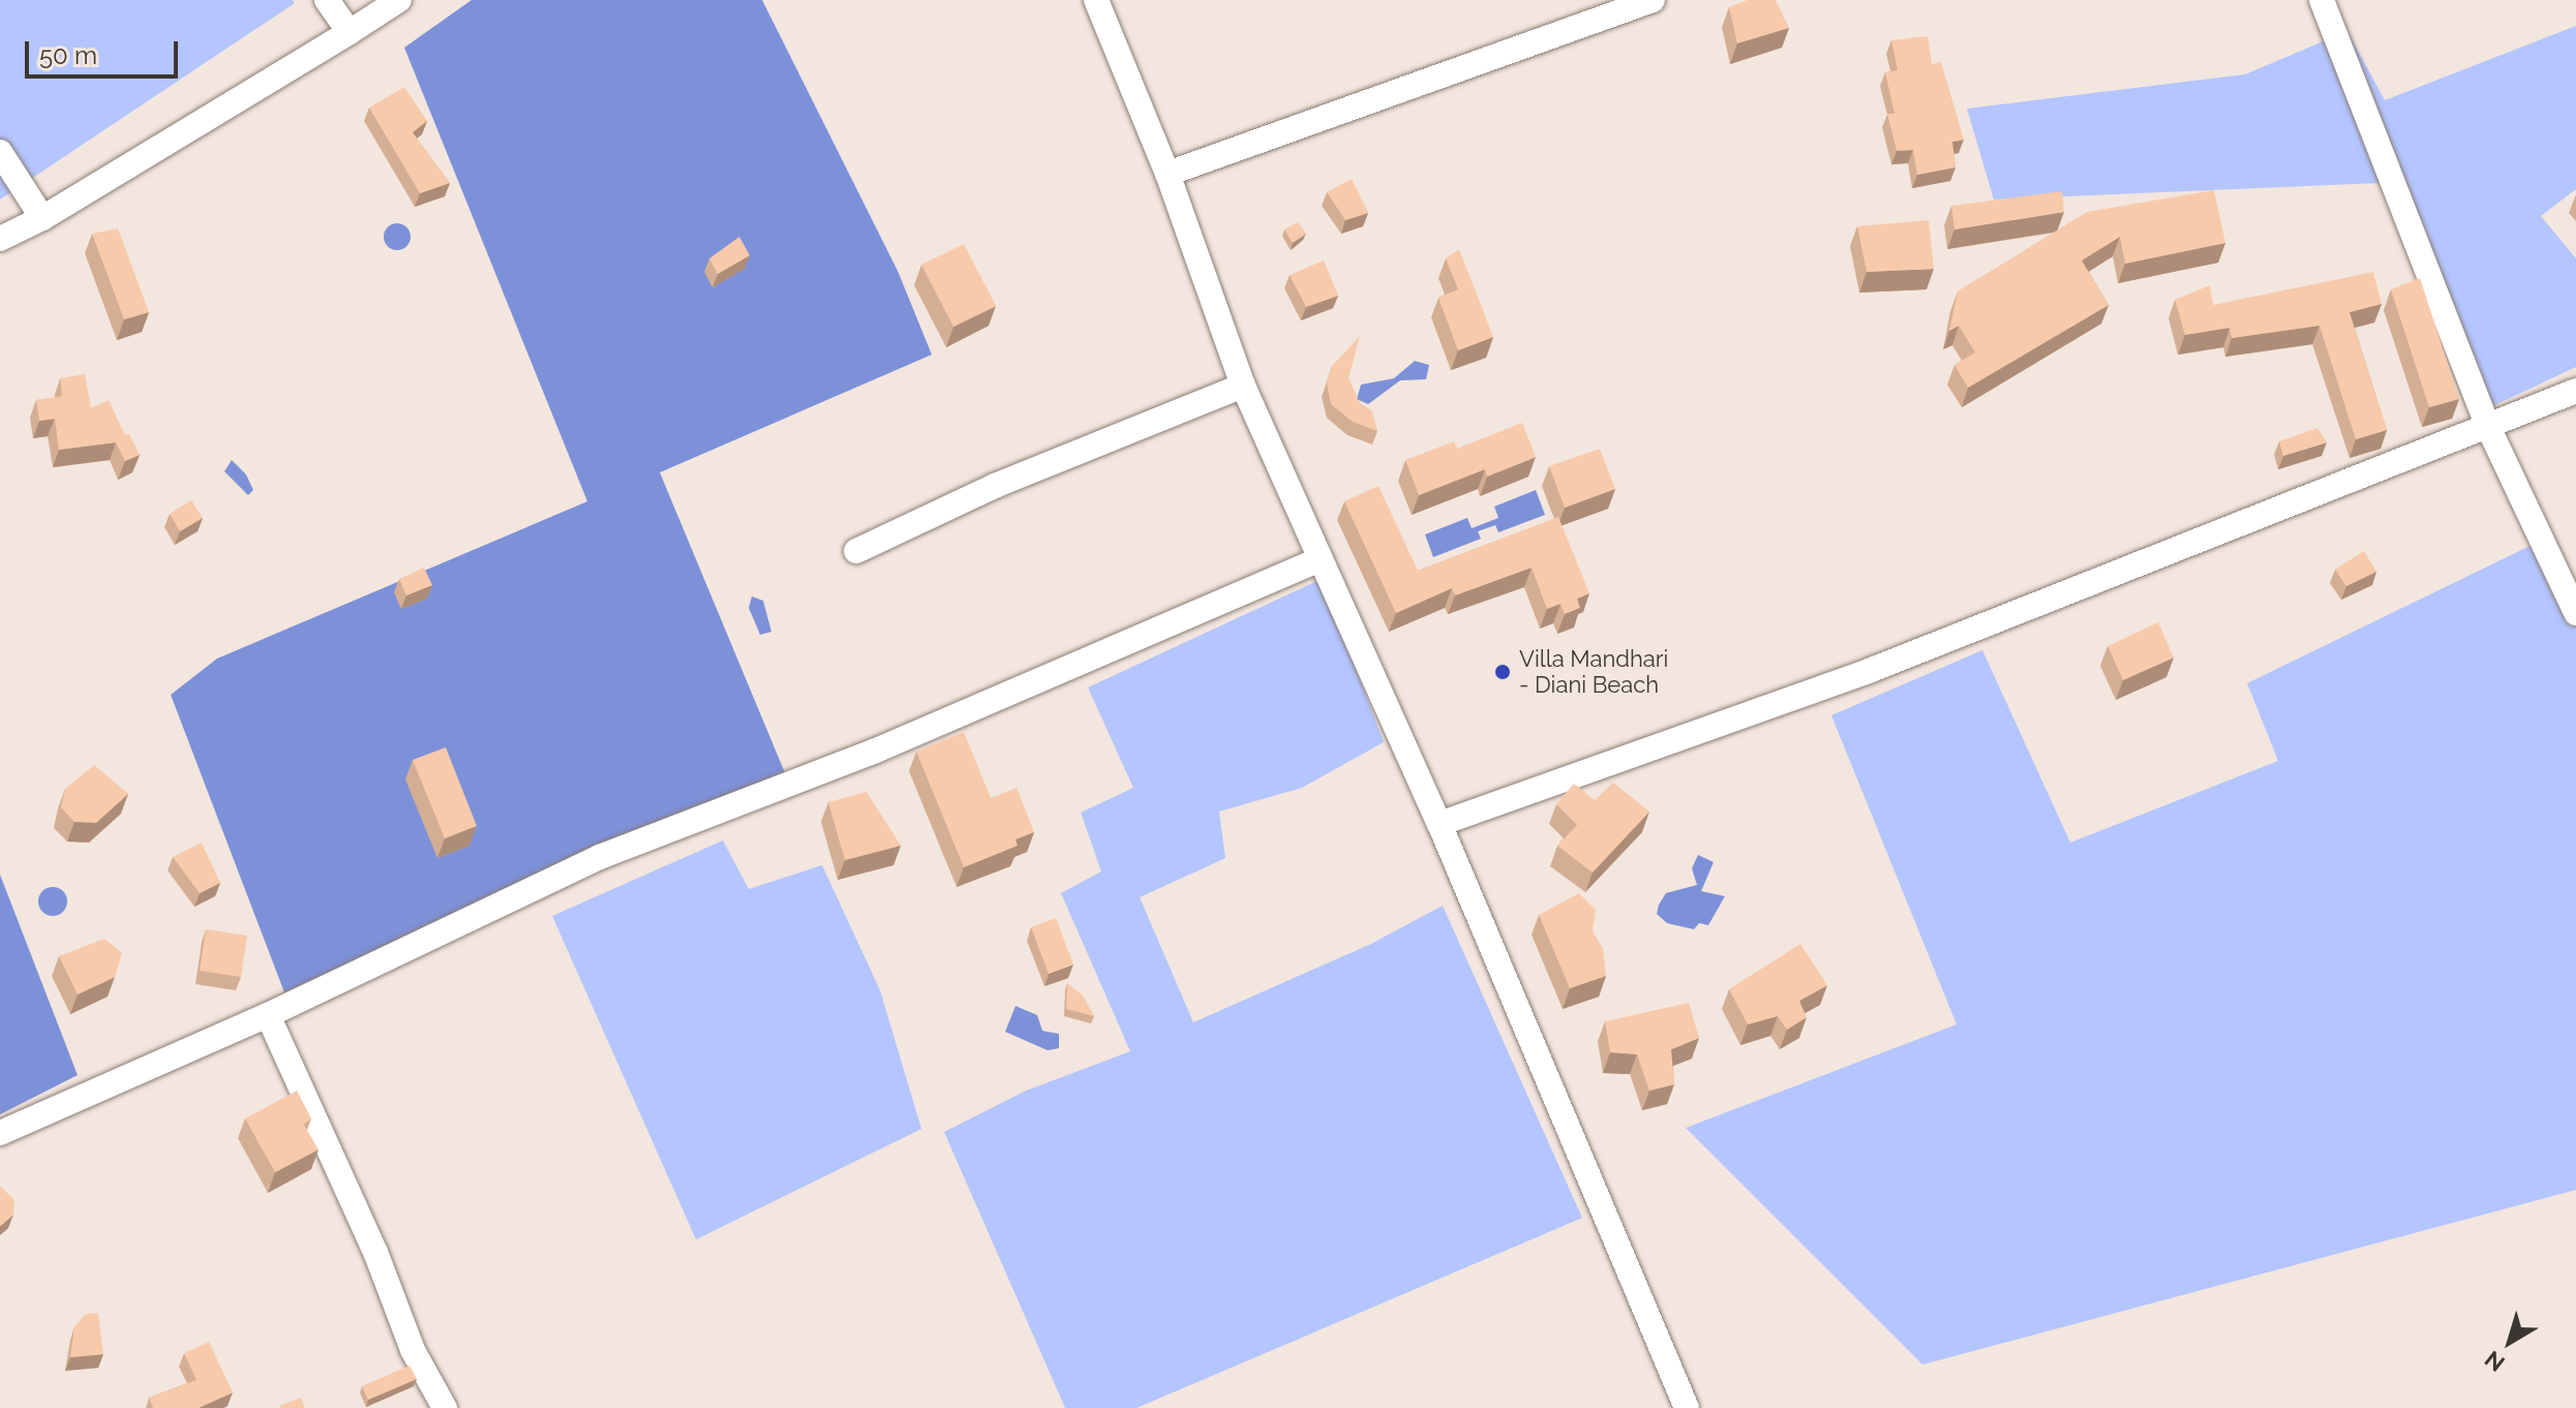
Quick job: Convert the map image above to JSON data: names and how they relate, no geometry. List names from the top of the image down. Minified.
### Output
{"places":["Villa Mandhari - Diani Beach"],"scale_bar":"50 m","north":"bottom left"}
